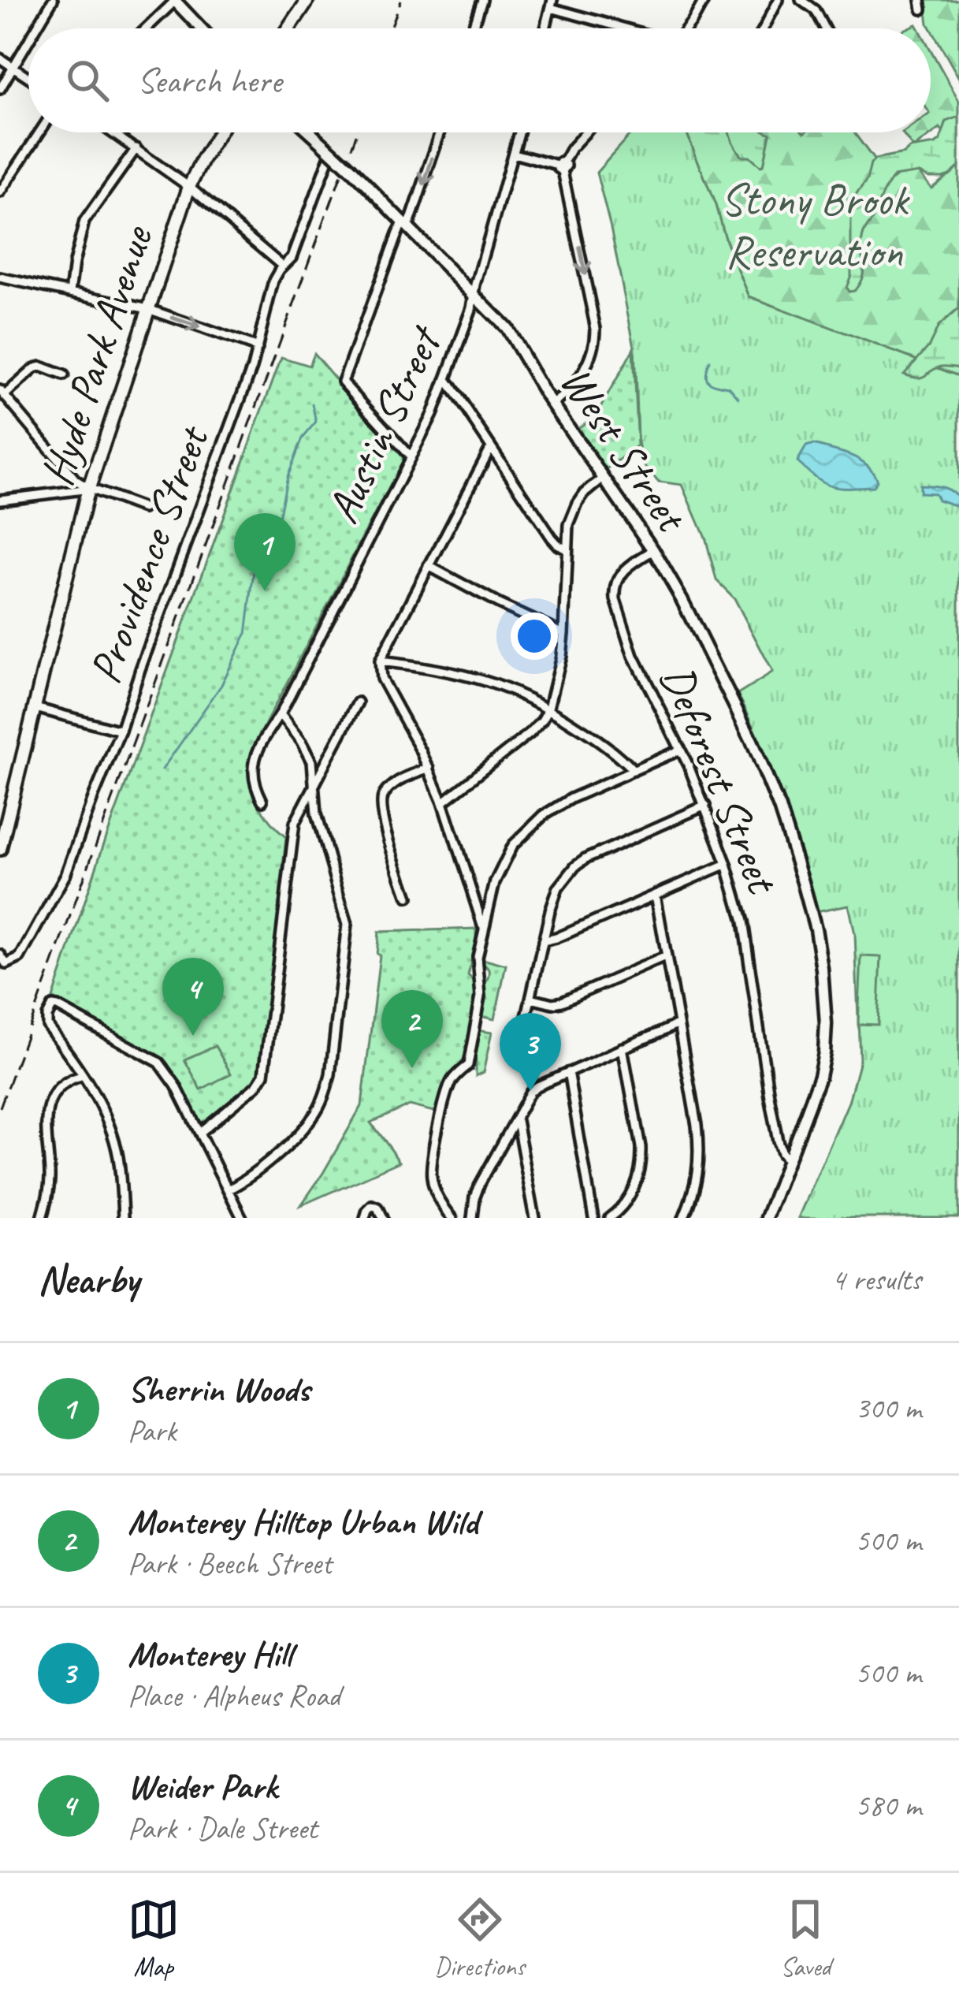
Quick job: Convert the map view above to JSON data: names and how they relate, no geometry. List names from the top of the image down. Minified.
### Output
{"streets":{"main road":["Hyde Park Avenue"],"street":["Austin Street","West Street","Providence Street","Deforest Street"]},"crossings":[["Austin Street","West Street"],["West Street","Deforest Street"]],"parks":["Stony Brook Reservation"],"page":{"search":"Search here","pins":["1","4","2","3"],"heading":["Nearby","4 results"],"list":[{"mark":"1","name":"Sherrin Woods","note":"Park","value":"300 m"},{"mark":"2","name":"Monterey Hilltop Urban Wild","note":"Park · Beech Street","value":"500 m"},{"mark":"3","name":"Monterey Hill","note":"Place · Alpheus Road","value":"500 m"},{"mark":"4","name":"Weider Park","note":"Park · Dale Street","value":"580 m"}],"nav":["Map","Directions","Saved"]}}
